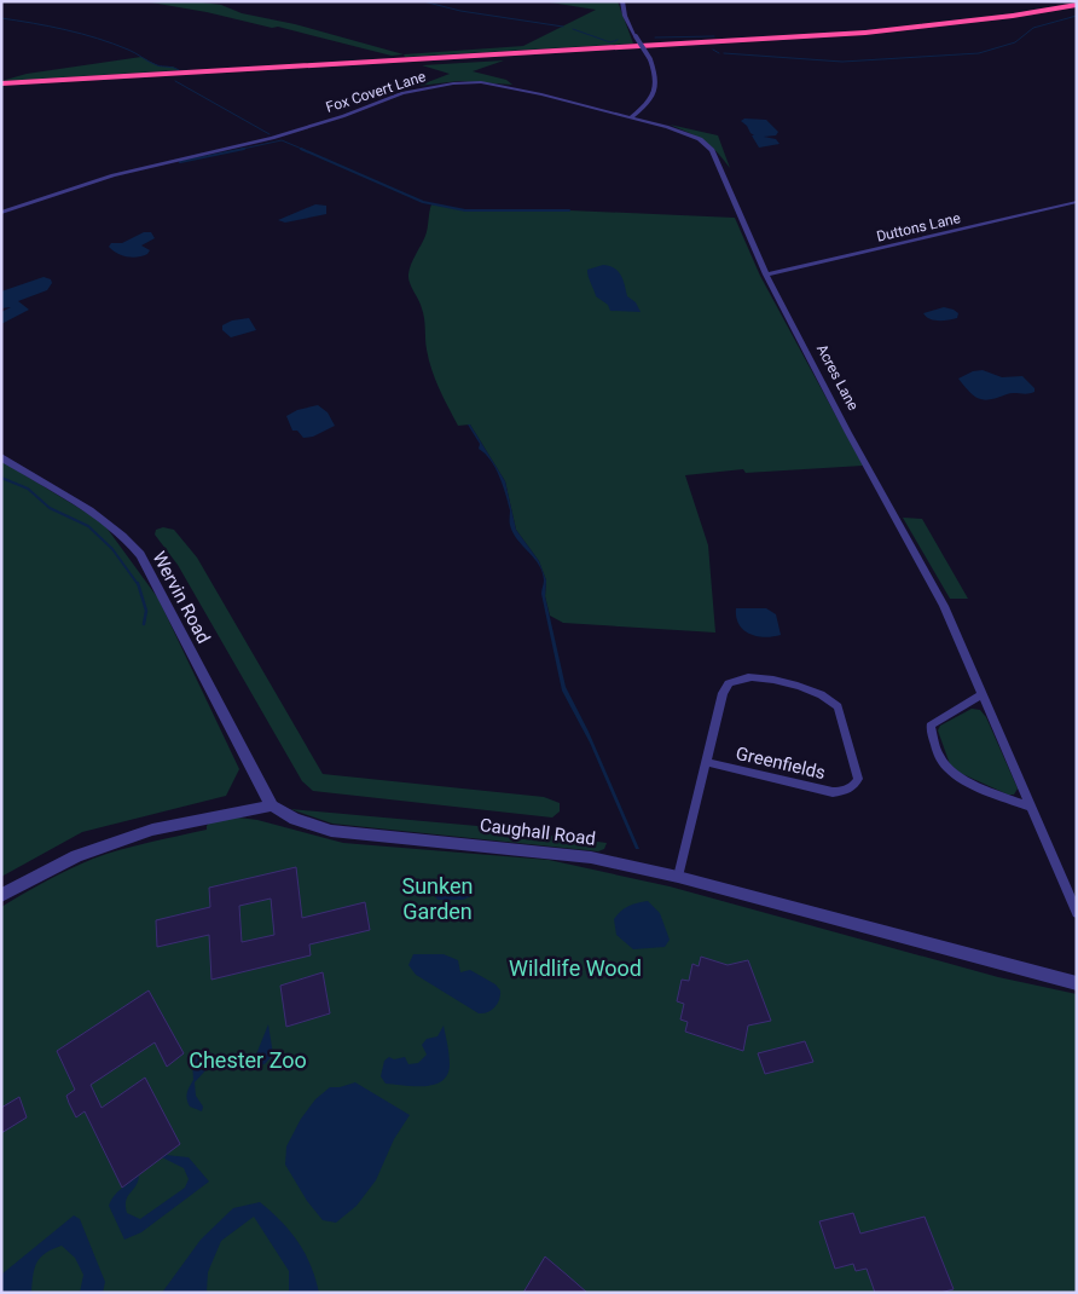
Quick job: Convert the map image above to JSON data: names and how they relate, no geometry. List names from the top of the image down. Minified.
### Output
{"streets":{"street":["Fox Covert Lane","Duttons Lane","Acres Lane","Wervin Road","Greenfields","Caughall Road"]},"crossings":[["Fox Covert Lane","Acres Lane"],["Duttons Lane","Acres Lane"],["Wervin Road","Caughall Road"],["Greenfields","Caughall Road"]],"parks":["Sunken Garden","Wildlife Wood","Chester Zoo"]}
